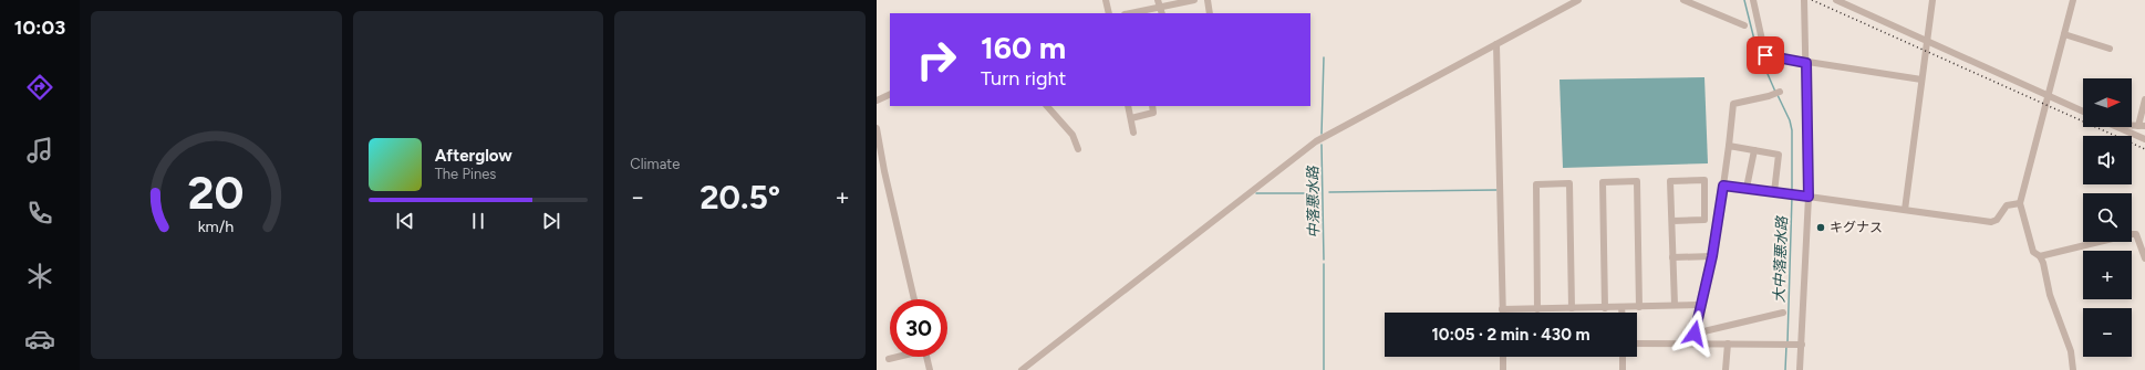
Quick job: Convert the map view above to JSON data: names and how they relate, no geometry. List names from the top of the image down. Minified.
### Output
{"water":["中落悪水路","大中落悪水路"],"places":["キグナス"],"north":"right","page":{"tabs":"10:03","tile":"Climate","turn":["160 m","Turn right"],"map_buttons":["+","−"],"song":["Afterglow","The Pines"],"heat":["−","20.5°","+"],"limit":"30","trip":"10:05 · 2 min · 430 m","gauge":["20","km/h"]}}
